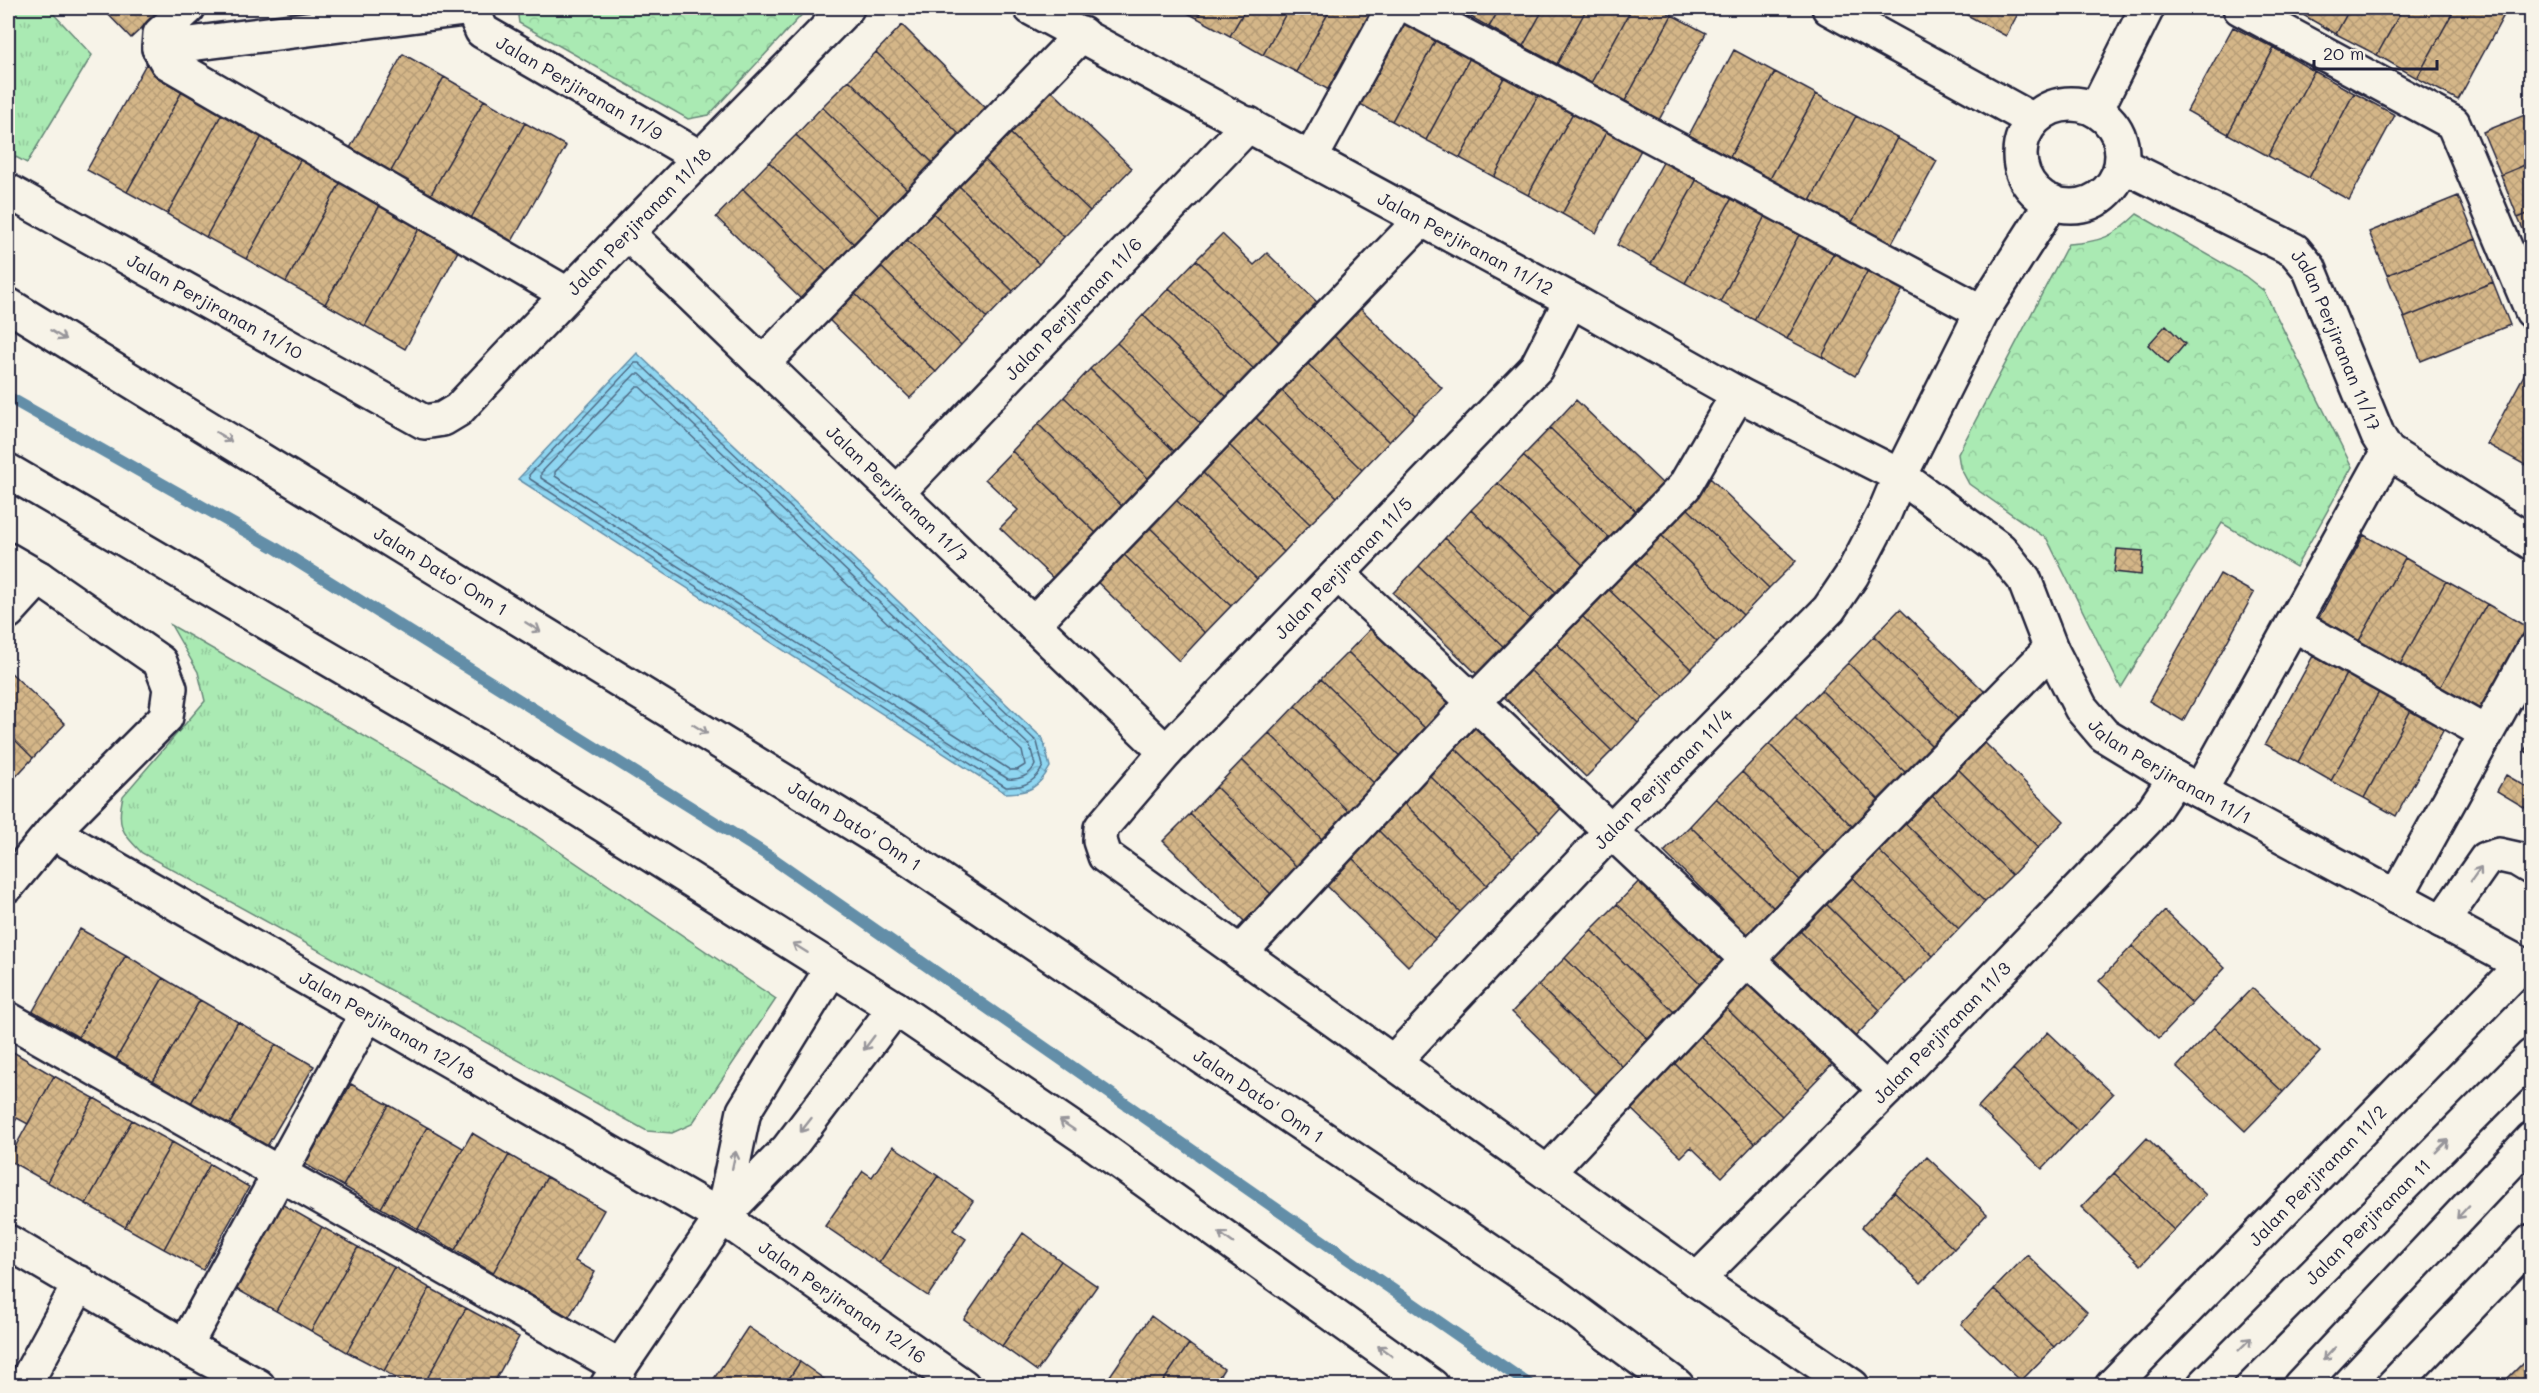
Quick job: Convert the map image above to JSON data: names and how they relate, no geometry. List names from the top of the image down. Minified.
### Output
{"streets":{"street":["Jalan Perjiranan 11/9","Jalan Perjiranan 11/18","Jalan Perjiranan 11/12","Jalan Perjiranan 11/10","Jalan Perjiranan 11/6","Jalan Perjiranan 11/17","Jalan Perjiranan 11/7","Jalan Perjiranan 11/5","Jalan Dato' Onn 1","Jalan Perjiranan 11/1","Jalan Perjiranan 11/4","Jalan Perjiranan 12/18","Jalan Perjiranan 11/3","Jalan Perjiranan 11/2","Jalan Perjiranan 11","Jalan Perjiranan 12/16"]},"crossings":[["Jalan Perjiranan 11/9","Jalan Perjiranan 11/18"],["Jalan Perjiranan 11/18","Jalan Perjiranan 11/10"],["Jalan Perjiranan 11/18","Jalan Perjiranan 11/7"],["Jalan Perjiranan 11/12","Jalan Perjiranan 11/6"],["Jalan Perjiranan 11/12","Jalan Perjiranan 11/5"],["Jalan Perjiranan 11/12","Jalan Perjiranan 11/1"],["Jalan Perjiranan 11/12","Jalan Perjiranan 11/4"],["Jalan Perjiranan 11/6","Jalan Perjiranan 11/7"],["Jalan Perjiranan 11/17","Jalan Perjiranan 11/4"],["Jalan Perjiranan 11/17","Jalan Perjiranan 11/3"],["Jalan Perjiranan 11/7","Jalan Perjiranan 11/5"],["Jalan Perjiranan 11/1","Jalan Perjiranan 11/4"],["Jalan Perjiranan 11/1","Jalan Perjiranan 11/3"],["Jalan Perjiranan 11/1","Jalan Perjiranan 11/2"],["Jalan Perjiranan 12/18","Jalan Perjiranan 12/16"]],"scale_bar":"20 m"}
